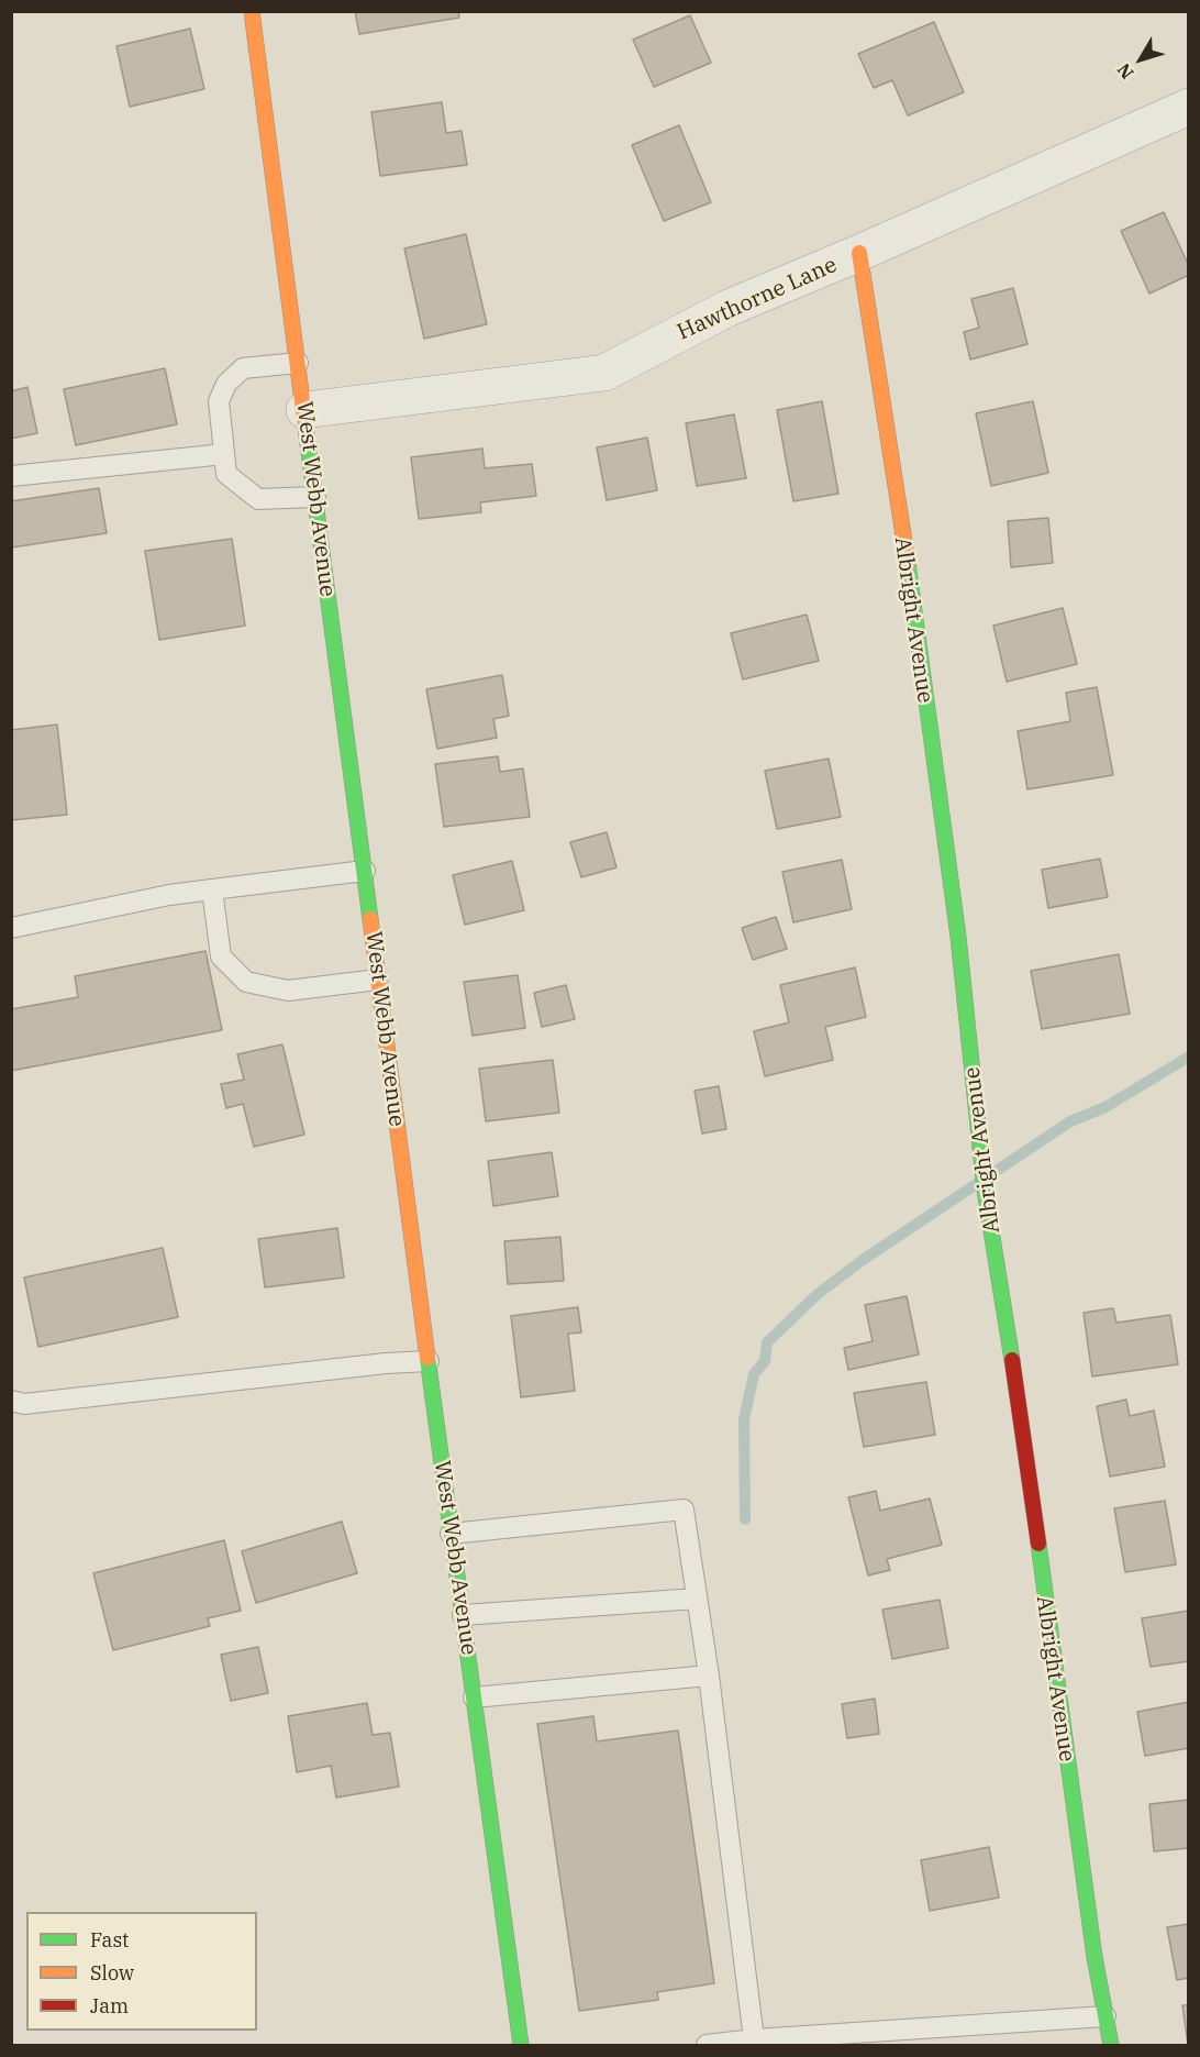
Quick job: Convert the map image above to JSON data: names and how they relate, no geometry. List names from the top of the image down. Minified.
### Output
{"streets":{"main road":["West Webb Avenue","Albright Avenue"],"street":["Hawthorne Lane"]},"crossings":[["Hawthorne Lane","West Webb Avenue"],["Hawthorne Lane","Albright Avenue"]],"legend":["Fast","Slow","Jam"],"north":"bottom left"}
